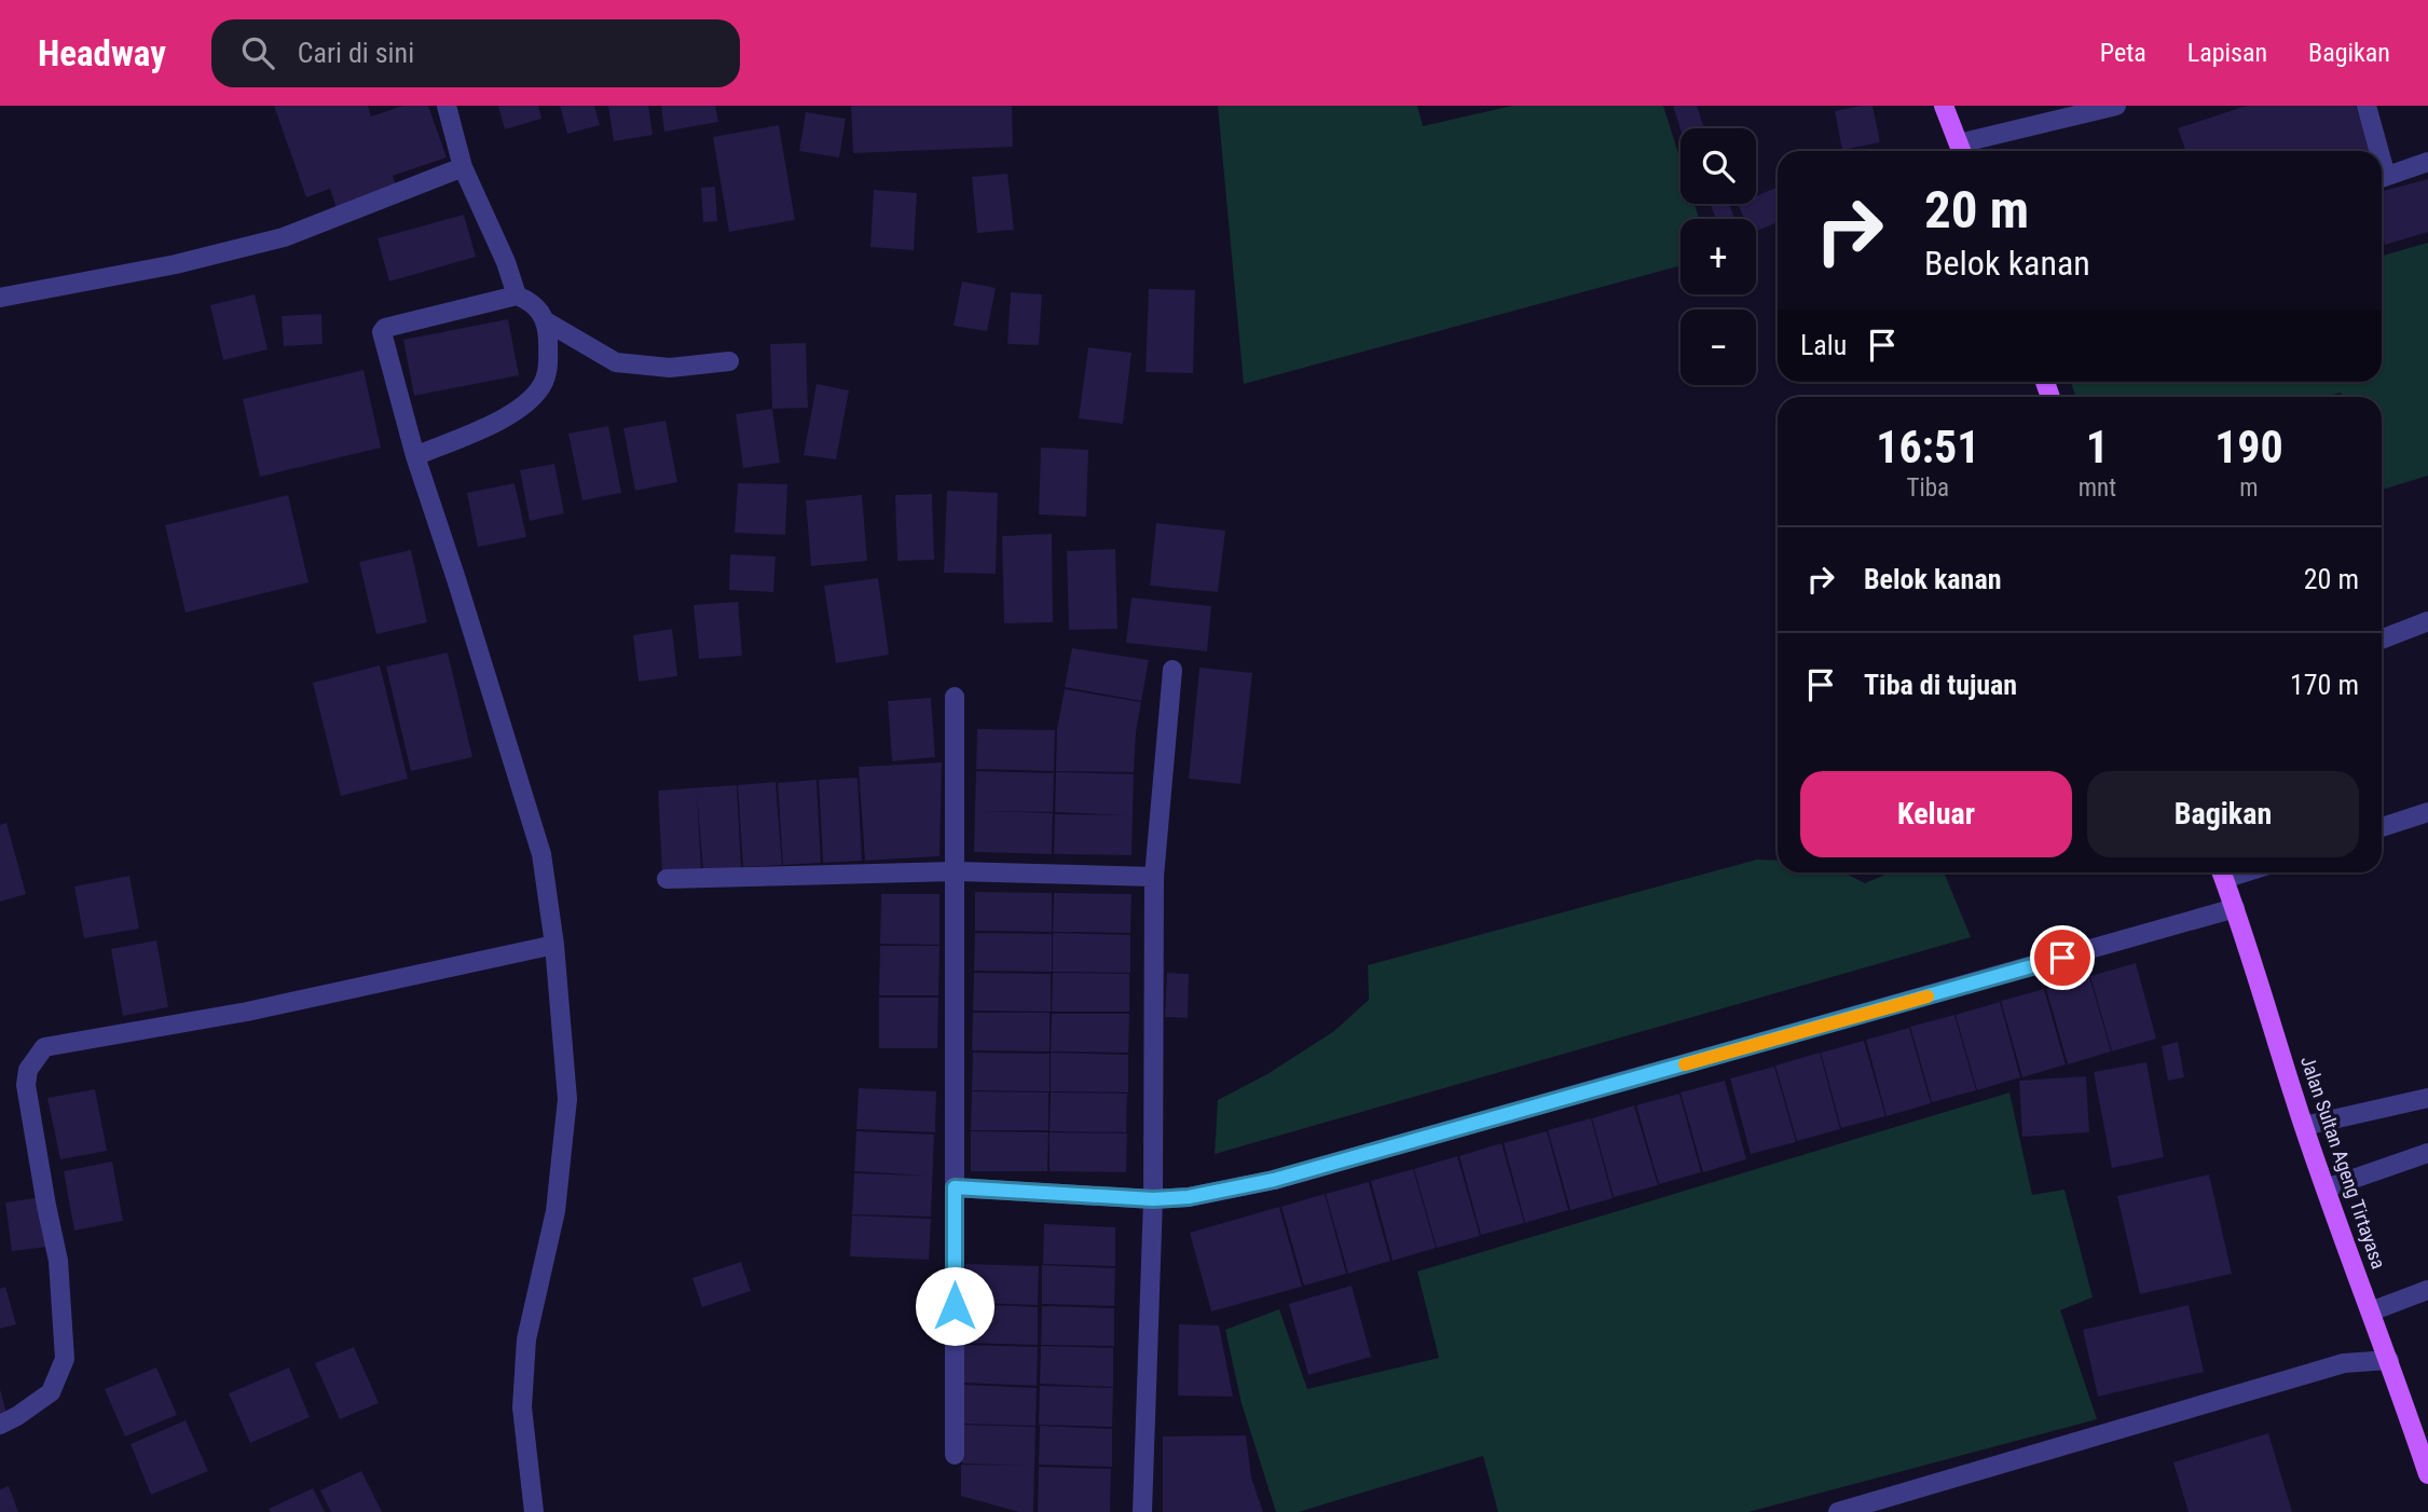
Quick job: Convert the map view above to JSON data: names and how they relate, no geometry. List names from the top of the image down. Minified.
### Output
{"streets":{"main road":["Jalan Sultan Ageng Tirtayasa"]},"page":{"header":"Headway","search":"Cari di sini","nav":["Peta","Lapisan","Bagikan"],"map_buttons":["+","−"],"turn":["20 m","Belok kanan"],"then":"Lalu","eta":["16:51","Tiba","1","mnt","190","m"],"list":[{"name":"Belok kanan","value":"20 m"},{"name":"Tiba di tujuan","value":"170 m"}],"buttons":["Keluar","Bagikan"]}}
